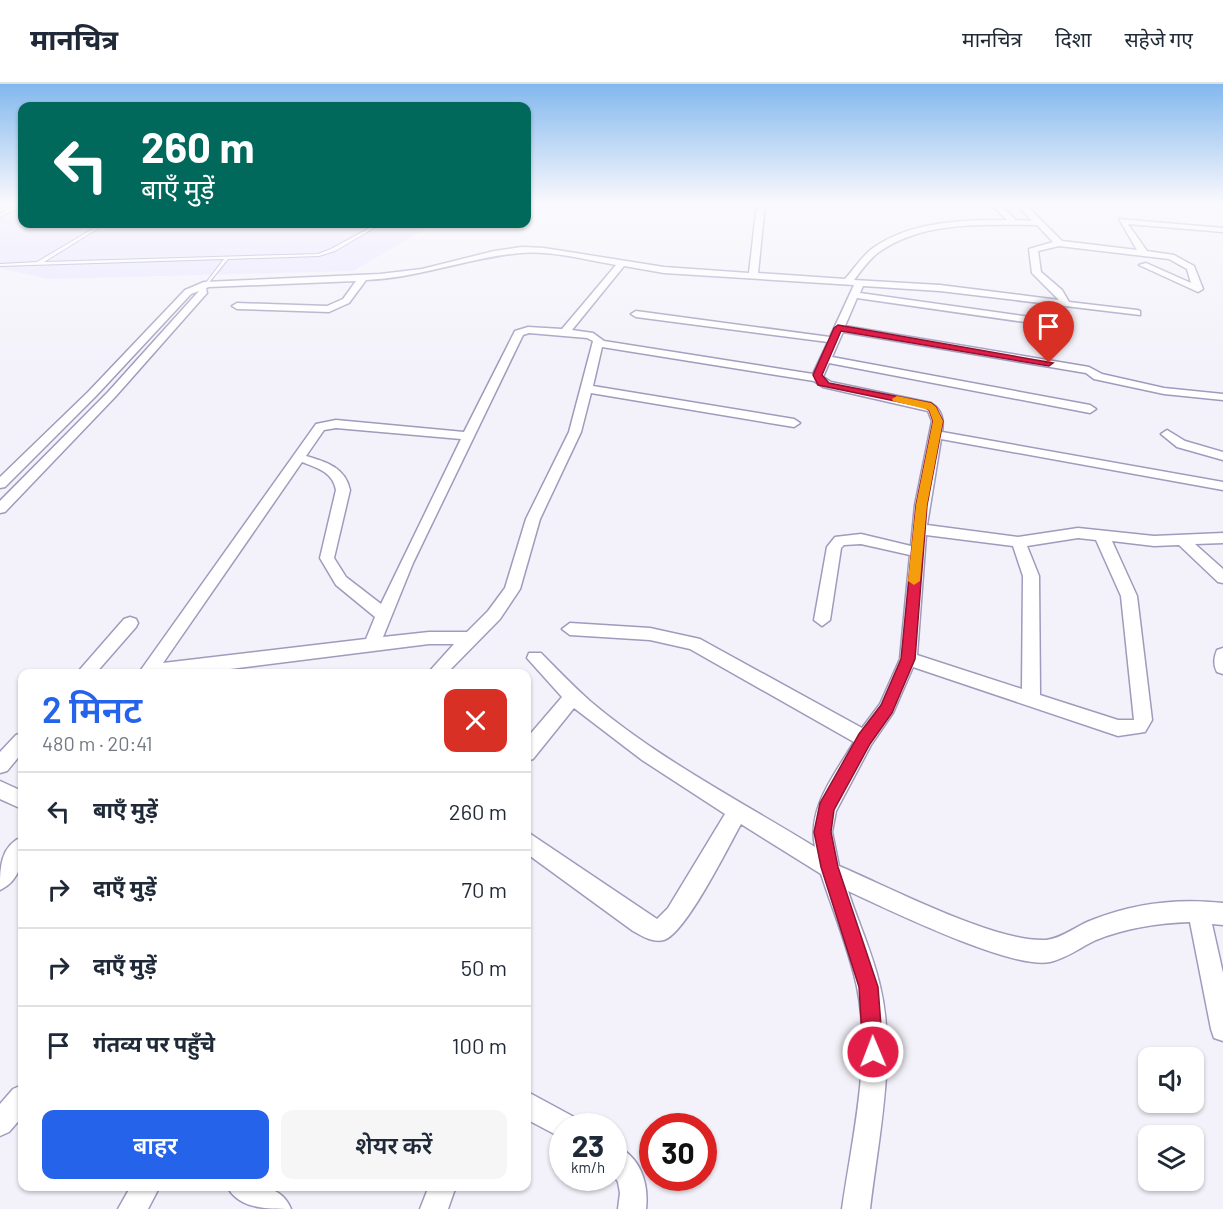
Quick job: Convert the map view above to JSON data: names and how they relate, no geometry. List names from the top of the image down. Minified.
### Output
{"page":{"header":"मानचित्र","nav":["मानचित्र","दिशा","सहेजे गए"],"turn":["260 m","बाएँ मुड़ें"],"heading":["2 मिनट","480 m · 20:41"],"list":[{"name":"बाएँ मुड़ें","value":"260 m"},{"name":"दाएँ मुड़ें","value":"70 m"},{"name":"दाएँ मुड़ें","value":"50 m"},{"name":"गंतव्य पर पहुँचे","value":"100 m"}],"buttons":["बाहर","शेयर करें"],"speed":"23 km/h","limit":"30"}}
